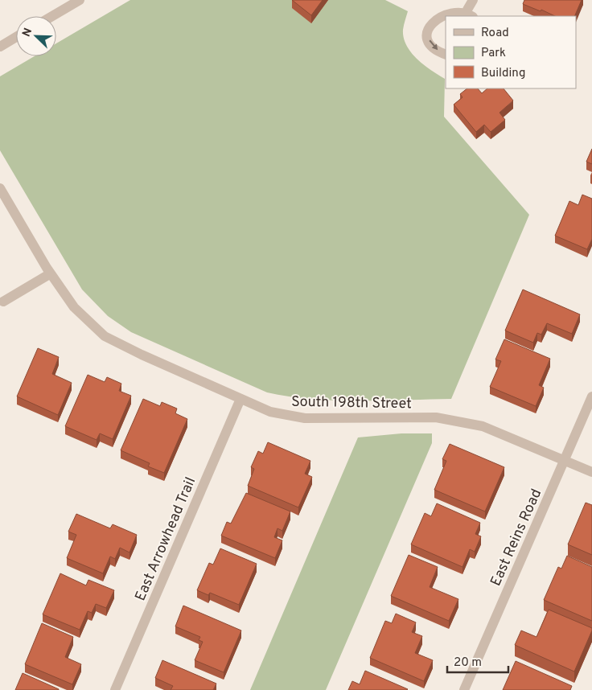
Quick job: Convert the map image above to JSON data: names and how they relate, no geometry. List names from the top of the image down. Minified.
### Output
{"streets":{"street":["South 198th Street","East Reins Road","East Arrowhead Trail"]},"crossings":[["South 198th Street","East Reins Road"],["South 198th Street","East Arrowhead Trail"]],"legend":["Road","Park","Building"],"scale_bar":"20 m","north":"top left"}
